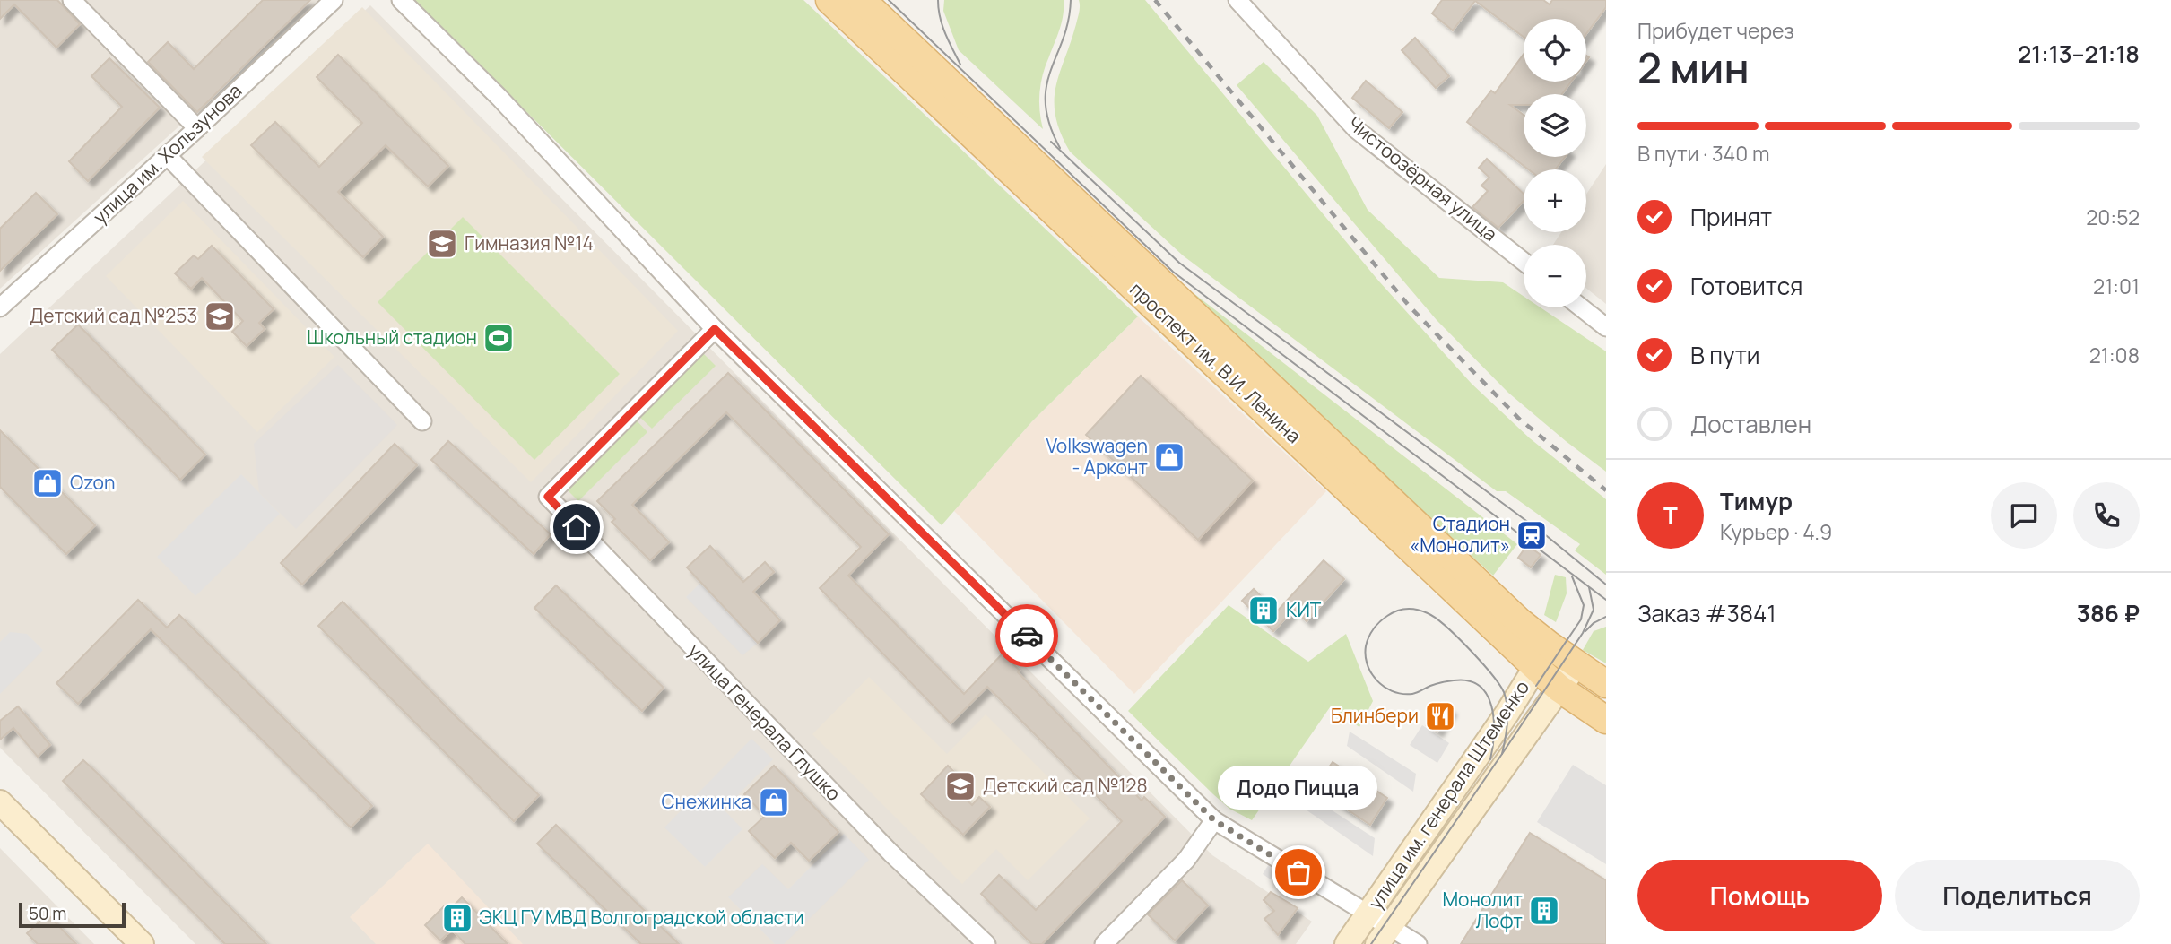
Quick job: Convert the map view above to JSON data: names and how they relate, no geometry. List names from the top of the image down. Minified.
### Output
{"streets":{"main road":["проспект им. В.И. Ленина"],"street":["улица им. Хользунова","Чистоозёрная улица","улица Генерала Глушко","улица им. генерала Штеменко"]},"crossings":[["проспект им. В.И. Ленина","улица им. генерала Штеменко"]],"places":{"school or university":["Гимназия №14","Детский сад №253","Детский сад №128"],"sports":["Школьный стадион"],"shop":["Volkswagen - Арконт","Ozon","Снежинка"],"station":["Стадион «Монолит»"],"building":["КИТ","Монолит Лофт","ЭКЦ ГУ МВД Волгоградской области"],"restaurant":["Блинбери"],"other":["Додо Пицца"]},"scale_bar":"50 m","page":{"heading":["2 мин","Прибудет через","21:13–21:18"],"panel":["Тимур","Курьер · 4.9","Заказ #3841","386 ₽"],"map_buttons":["+","−"],"bar":"В пути · 340 m","list":[["Принят","20:52"],["Готовится","21:01"],["В пути","21:08"],"Доставлен"],"round":"Т","bubble":"Додо Пицца","buttons":["Помощь","Поделиться"],"scale":"50 m"}}
